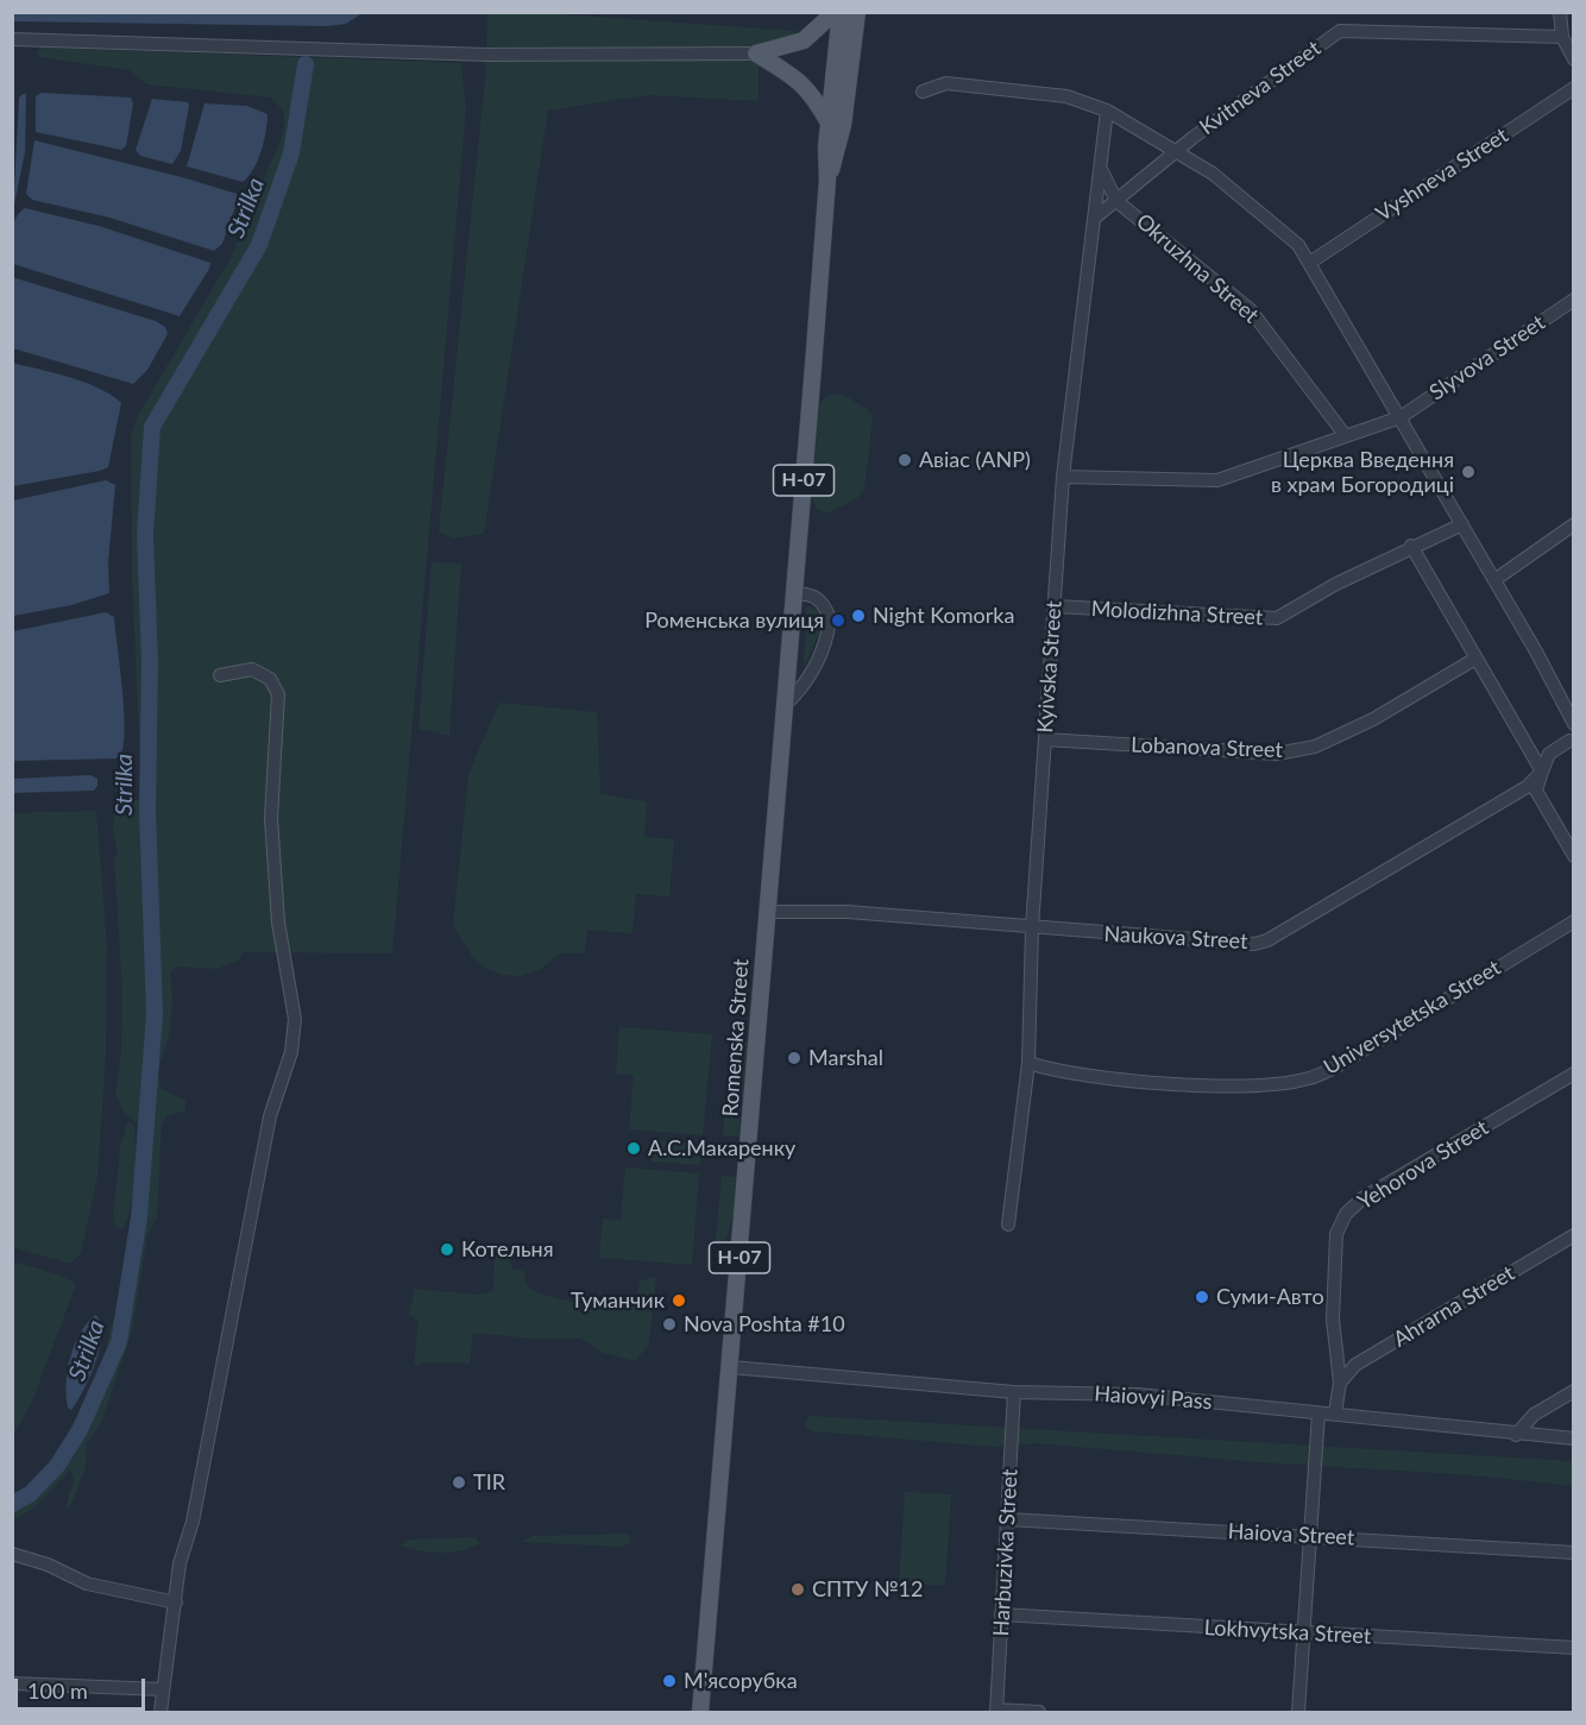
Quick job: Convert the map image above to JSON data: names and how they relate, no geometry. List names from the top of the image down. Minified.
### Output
{"streets":{"main road":["Н-07","Romenska Street"],"street":["Kvitneva Street","Vyshneva Street","Okruzhna Street","Slyvova Street","Molodizhna Street","Kyivska Street","Lobanova Street","Naukova Street","Universytetska Street","Yehorova Street","Ahrarna Street","Haiovyi Pass","Haiova Street","Harbuzivka Street","Lokhvytska Street"]},"crossings":[["Kvitneva Street","Okruzhna Street"],["Kvitneva Street","Kyivska Street"],["Okruzhna Street","Slyvova Street"],["Okruzhna Street","Kyivska Street"],["Slyvova Street","Kyivska Street"],["Н-07","Romenska Street"],["Molodizhna Street","Kyivska Street"],["Kyivska Street","Lobanova Street"],["Kyivska Street","Naukova Street"],["Kyivska Street","Universytetska Street"],["Naukova Street","Romenska Street"],["Romenska Street","Haiovyi Pass"],["Yehorova Street","Ahrarna Street"],["Yehorova Street","Haiovyi Pass"],["Haiovyi Pass","Harbuzivka Street"],["Haiova Street","Harbuzivka Street"],["Harbuzivka Street","Lokhvytska Street"]],"water":["Strilka"],"places":["Авіас (ANP)","Церква Введення в храм Богородиці","Night Komorka","Роменська вулиця","Marshal","А.С.Макаренку","Котельня","Суми-Авто","Туманчик","Nova Poshta #10","TIR","СПТУ №12","М'ясорубка"],"scale_bar":"100 m"}
